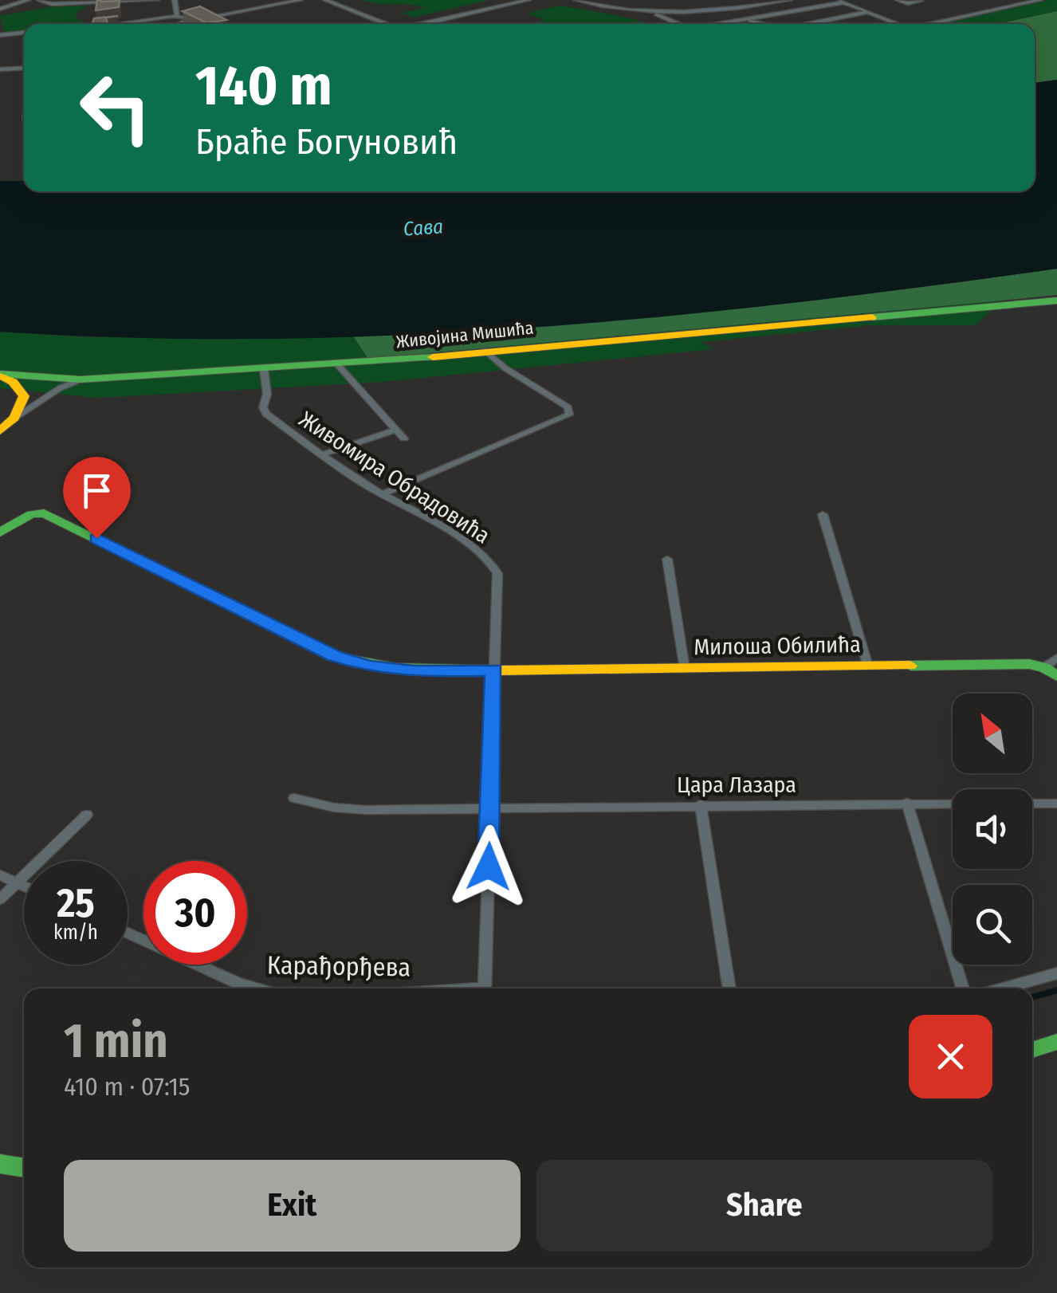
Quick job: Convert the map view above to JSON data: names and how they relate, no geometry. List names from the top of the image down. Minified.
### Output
{"streets":{"street":["Живојина Мишића","Живомира Обрадовића","Милоша Обилића","Цара Лазара","Карађорђева"]},"crossings":[["Живојина Мишића","Живомира Обрадовића"],["Живомира Обрадовића","Милоша Обилића"]],"water":["Сава"],"north":"top left","page":{"turn":["140 m","Браће Богуновић"],"speed":"25 km/h","limit":"30","heading":["1 min","410 m · 07:15"],"buttons":["Exit","Share"]}}
